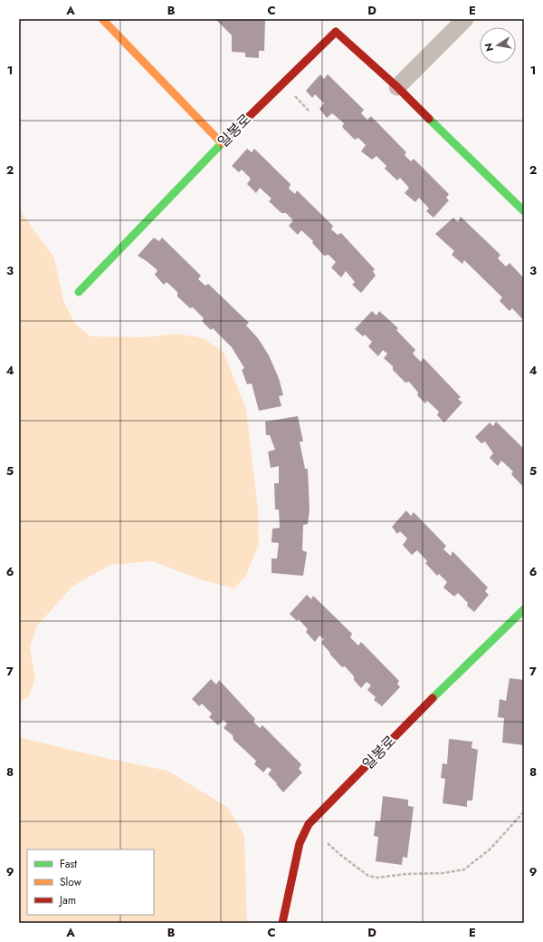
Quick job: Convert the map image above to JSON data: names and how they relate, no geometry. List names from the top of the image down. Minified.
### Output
{"streets":{"street":["일봉로"]},"legend":["Fast","Slow","Jam"],"north":"left","grid":{"columns":["A","B","C","D","E"],"rows":["1","2","3","4","5","6","7","8","9"]}}
